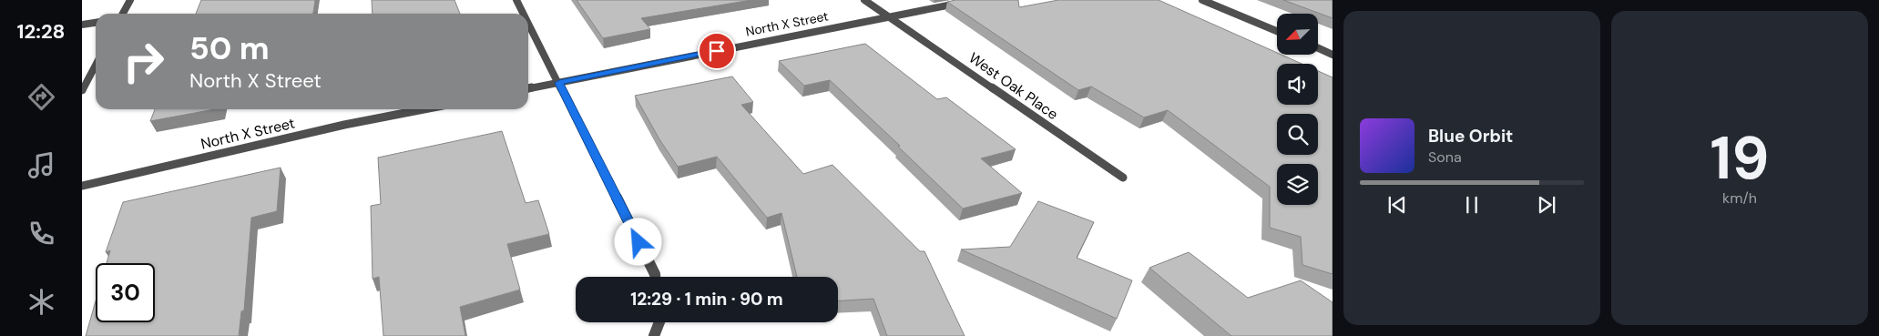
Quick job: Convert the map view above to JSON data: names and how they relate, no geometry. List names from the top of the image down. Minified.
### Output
{"streets":{"street":["North X Street","West Oak Place"]},"crossings":[["North X Street","West Oak Place"]],"north":"bottom left","page":{"tabs":"12:28","tile":["19","km/h"],"turn":["50 m","North X Street"],"song":["Blue Orbit","Sona"],"limit":"30","trip":"12:29 · 1 min · 90 m"}}
